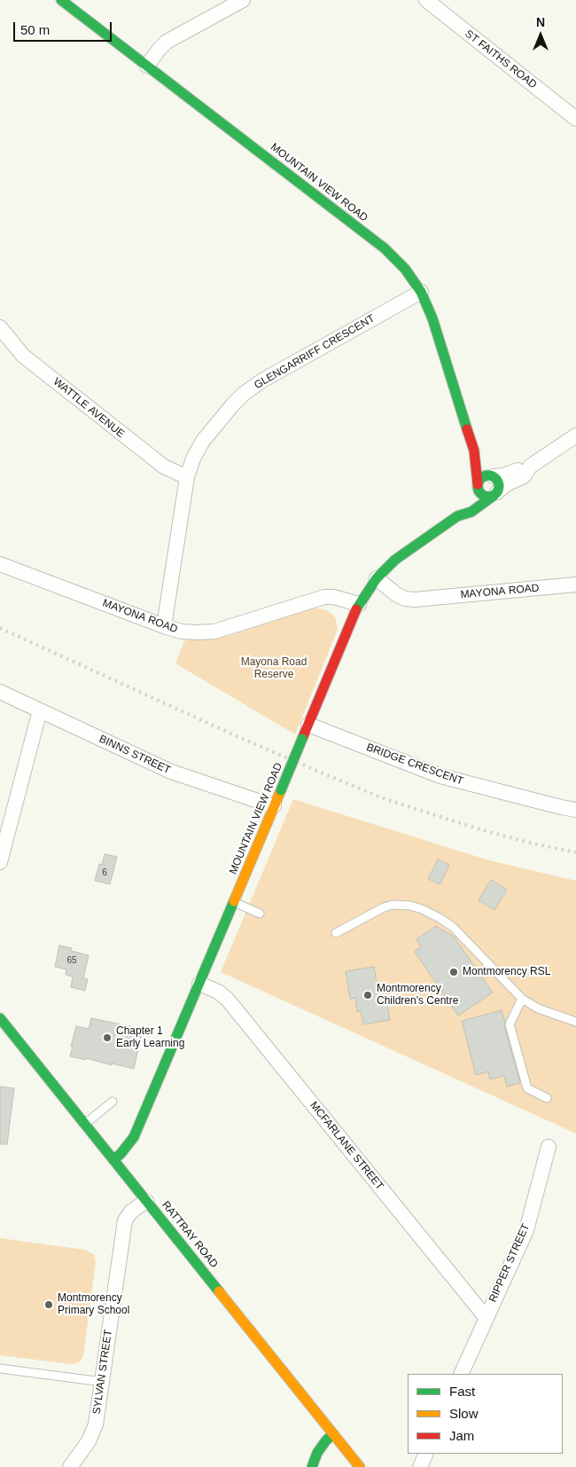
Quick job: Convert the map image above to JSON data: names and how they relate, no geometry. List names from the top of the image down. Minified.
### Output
{"streets":{"street":["ST FAITHS ROAD","MOUNTAIN VIEW ROAD","GLENGARRIFF CRESCENT","WATTLE AVENUE","MAYONA ROAD","BINNS STREET","BRIDGE CRESCENT","MCFARLANE STREET","RATTRAY ROAD","RIPPER STREET","SYLVAN STREET"]},"crossings":[["MOUNTAIN VIEW ROAD","GLENGARRIFF CRESCENT"],["MOUNTAIN VIEW ROAD","MAYONA ROAD"],["MOUNTAIN VIEW ROAD","BINNS STREET"],["MOUNTAIN VIEW ROAD","BRIDGE CRESCENT"],["MOUNTAIN VIEW ROAD","MCFARLANE STREET"],["MOUNTAIN VIEW ROAD","RATTRAY ROAD"],["GLENGARRIFF CRESCENT","WATTLE AVENUE"],["GLENGARRIFF CRESCENT","MAYONA ROAD"],["MCFARLANE STREET","RIPPER STREET"],["RATTRAY ROAD","SYLVAN STREET"]],"parks":["Mayona Road Reserve"],"places":["Montmorency RSL","Montmorency Children's Centre","Chapter 1 Early Learning","Montmorency Primary School"],"house_numbers":["6","65"],"legend":["Fast","Slow","Jam"],"scale_bar":"50 m","north":"top"}
